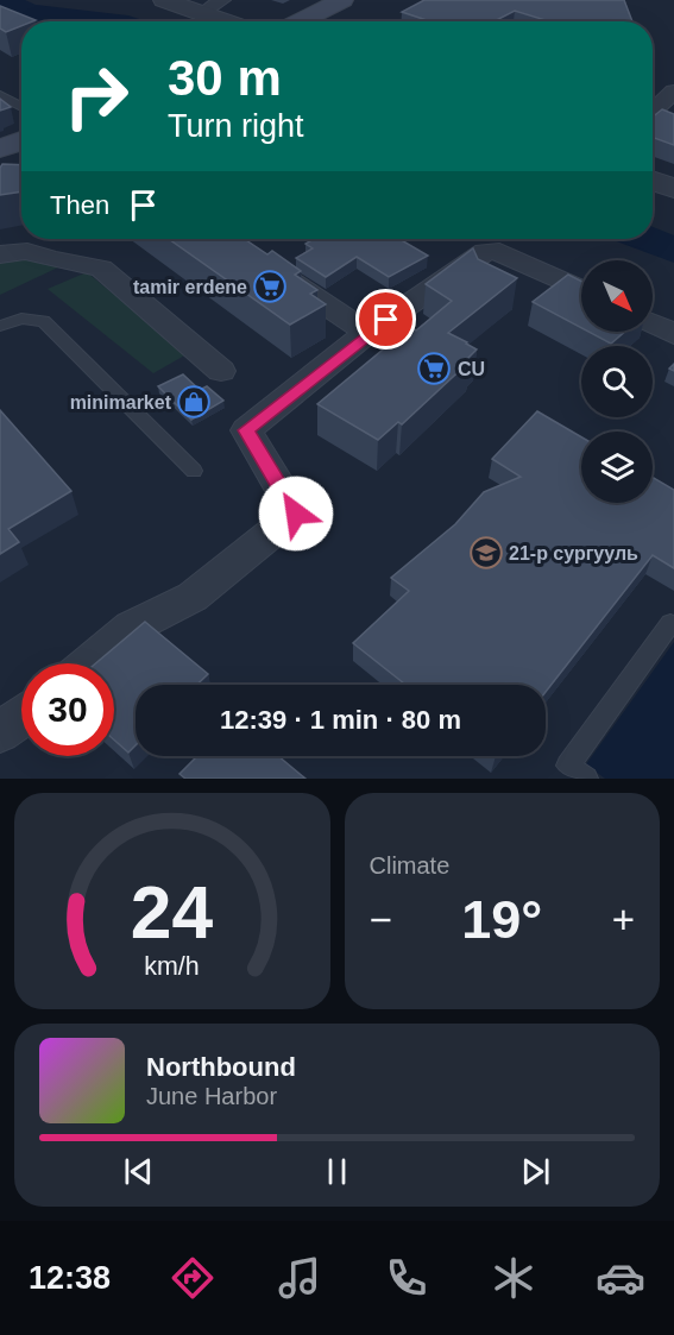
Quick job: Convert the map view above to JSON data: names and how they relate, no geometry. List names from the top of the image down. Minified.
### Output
{"places":{"supermarket":["tamir erdene","CU"],"shop":["minimarket"],"school or university":["21-р сургууль"]},"north":"bottom right","page":{"turn":["30 m","Turn right"],"then":"Then","limit":"30","trip":"12:39 · 1 min · 80 m","tile":"Climate","heat":["−","19°","+"],"song":["Northbound","June Harbor"],"tabs":"12:38","gauge":["24","km/h"]}}
